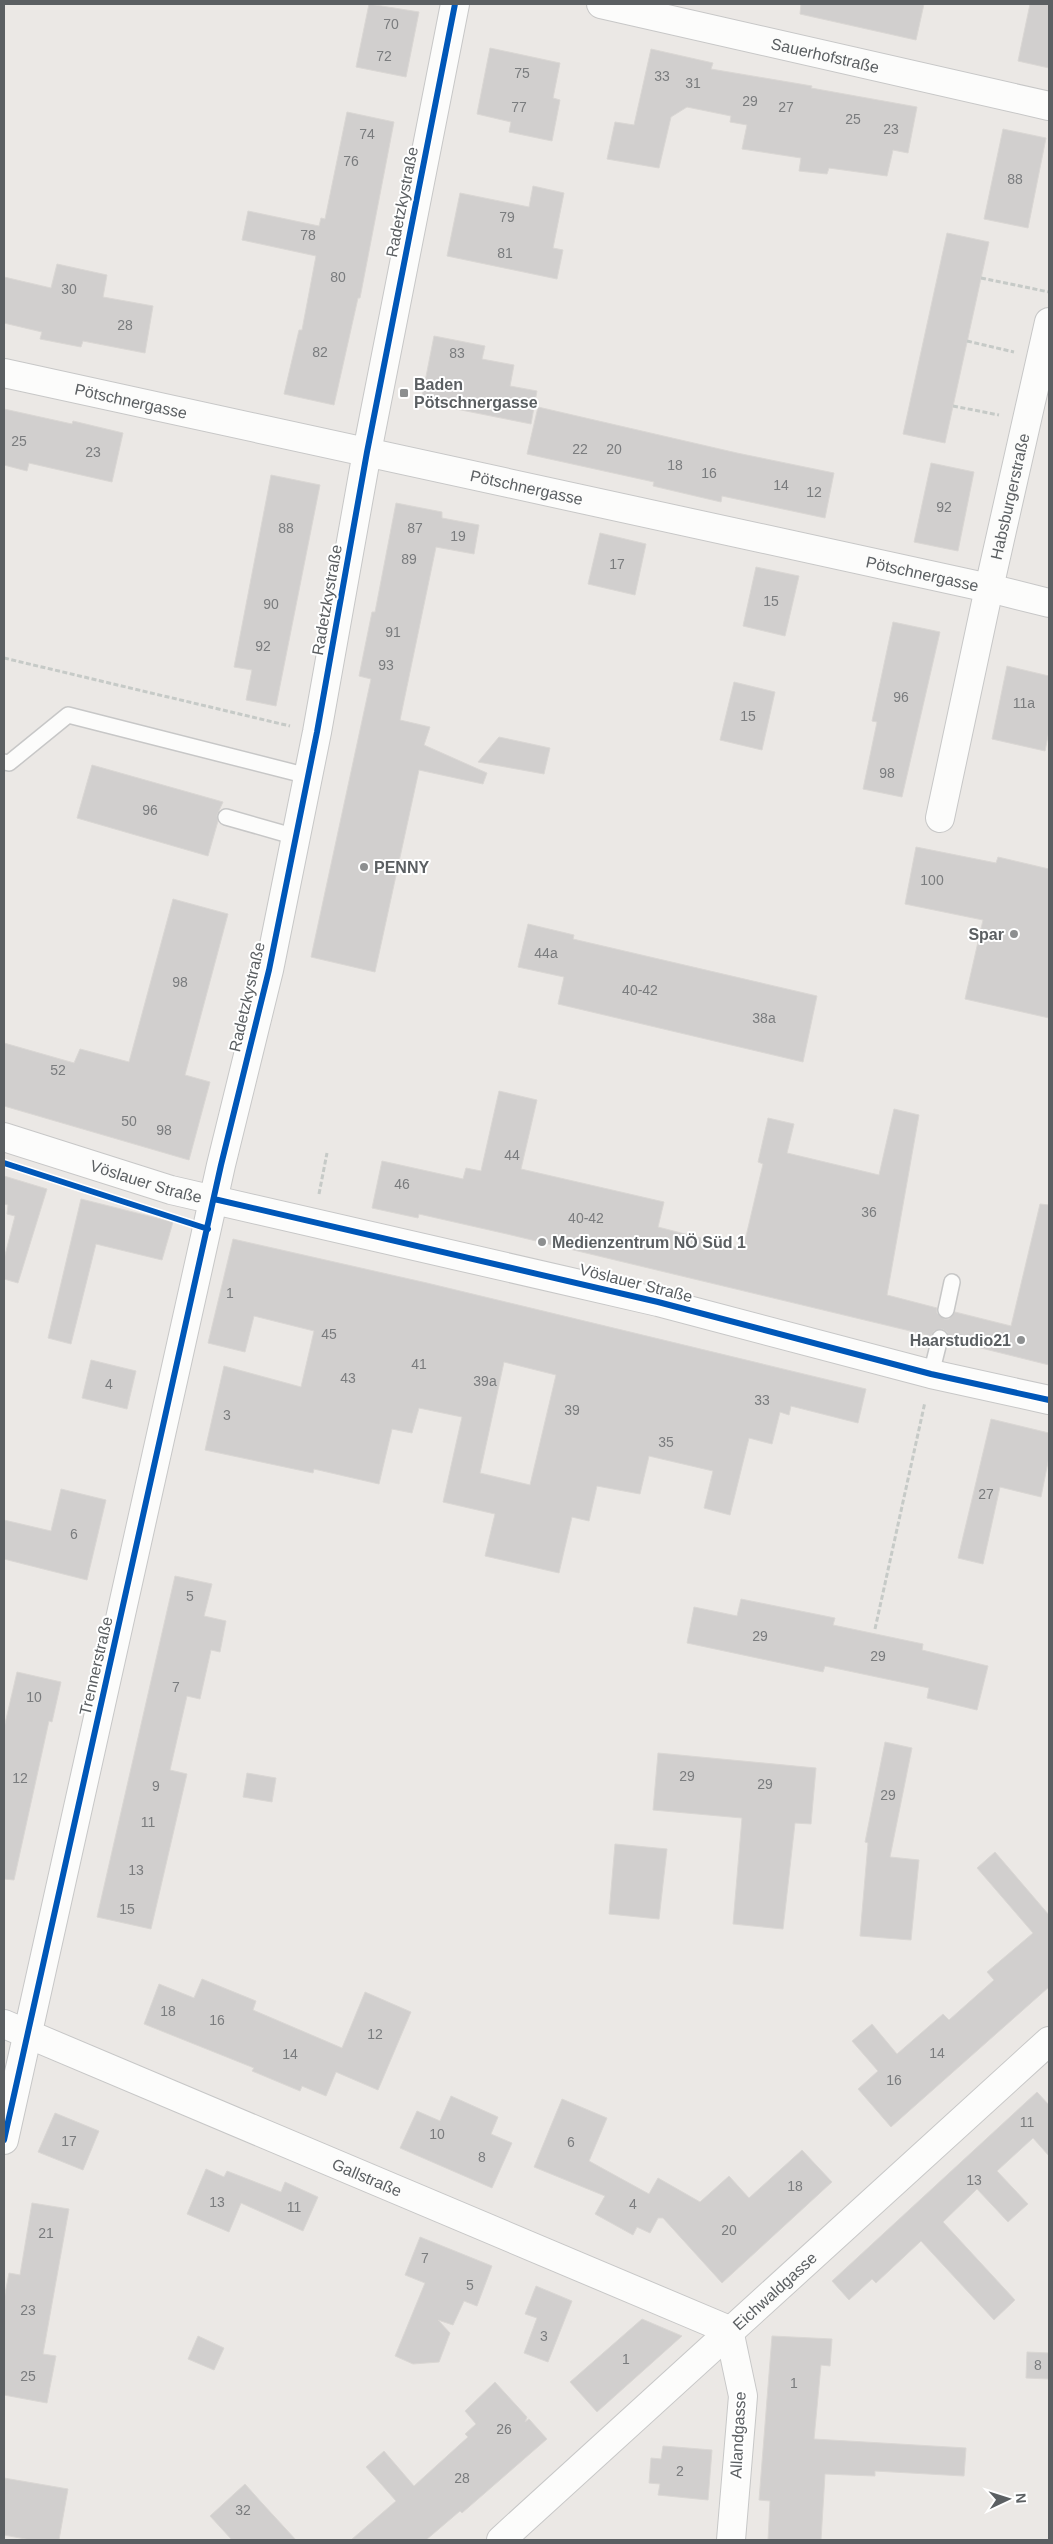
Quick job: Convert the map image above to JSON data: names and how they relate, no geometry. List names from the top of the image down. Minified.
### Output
{"streets":{"street":["Sauerhofstraße","Radetzkystraße","Pötschnergasse","Habsburgerstraße","Vöslauer Straße","Trennerstraße","Gallstraße","Eichwaldgasse","Allandgasse"]},"crossings":[["Radetzkystraße","Pötschnergasse"],["Radetzkystraße","Vöslauer Straße"],["Radetzkystraße","Trennerstraße"],["Pötschnergasse","Habsburgerstraße"],["Vöslauer Straße","Trennerstraße"],["Trennerstraße","Gallstraße"],["Gallstraße","Eichwaldgasse"],["Gallstraße","Allandgasse"],["Eichwaldgasse","Allandgasse"]],"places":{"transit":["Baden Pötschnergasse"],"other":["PENNY","Spar","Medienzentrum NÖ Süd 1","Haarstudio21"]},"house_numbers":["70","72","75","33","31","29","77","27","25","23","74","76","88","79","78","81","80","30","28","82","83","25","22","20","23","18","16","14","12","92","88","87","19","89","17","15","90","91","92","93","96","11a","15","98","96","100","44a","98","40-42","38a","52","50","98","44","46","36","40-42","1","45","41","43","39a","4","33","39","3","35","27","6","5","29","29","7","10","29","12","29","9","29","11","13","15","18","16","12","14","14","16","11","10","17","6","8","13","18","13","4","11","20","21","7","5","23","3","1","8","25","1","26","2","28","32"],"north":"right"}
